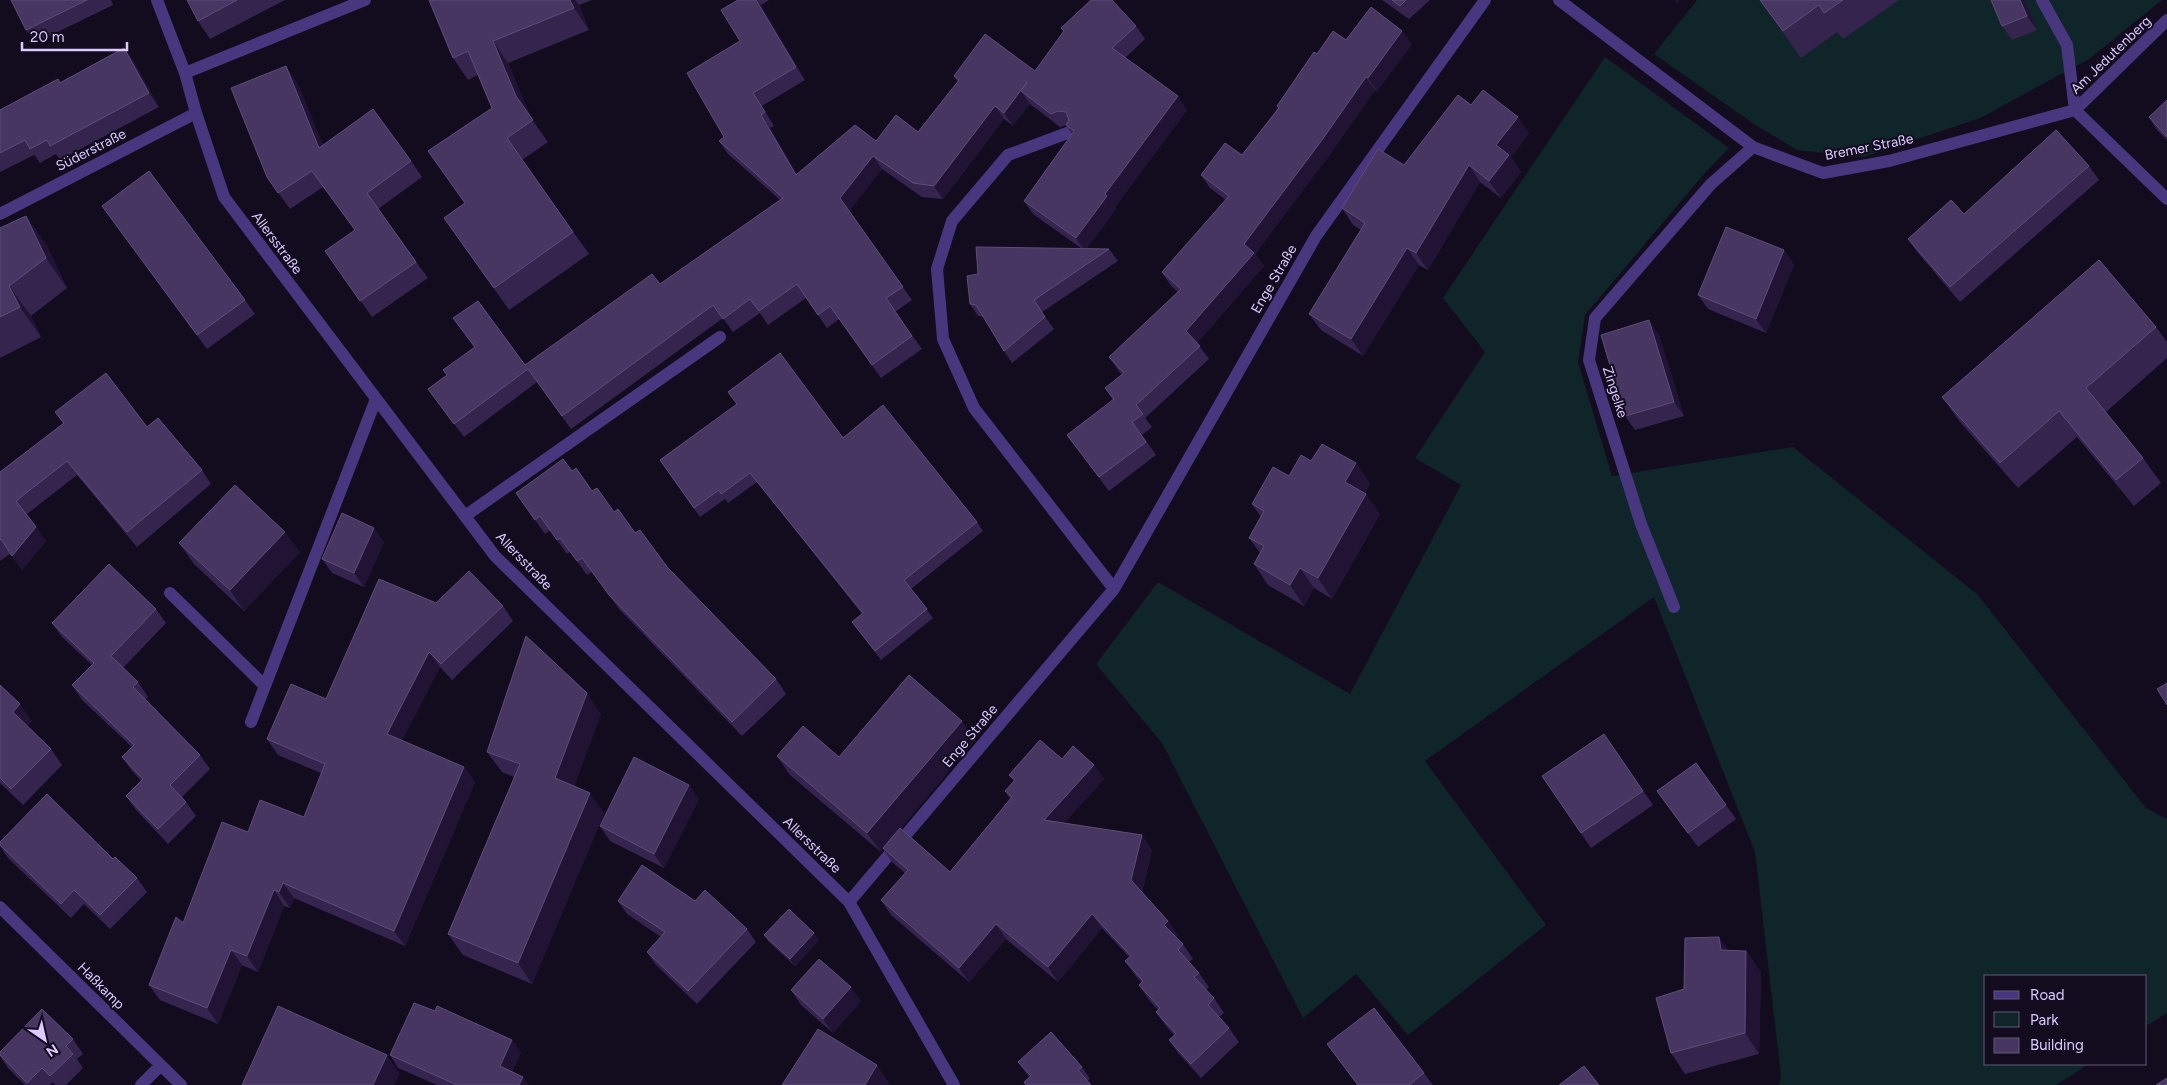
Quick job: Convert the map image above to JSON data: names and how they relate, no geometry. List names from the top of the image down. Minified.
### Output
{"streets":{"street":["Am Jedutenberg","Bremer Straße","Süderstraße","Allersstraße","Enge Straße","Zingelke","Haßkamp"]},"crossings":[["Am Jedutenberg","Bremer Straße"],["Bremer Straße","Zingelke"],["Süderstraße","Allersstraße"],["Allersstraße","Enge Straße"]],"legend":["Road","Park","Building"],"scale_bar":"20 m","north":"bottom right"}
